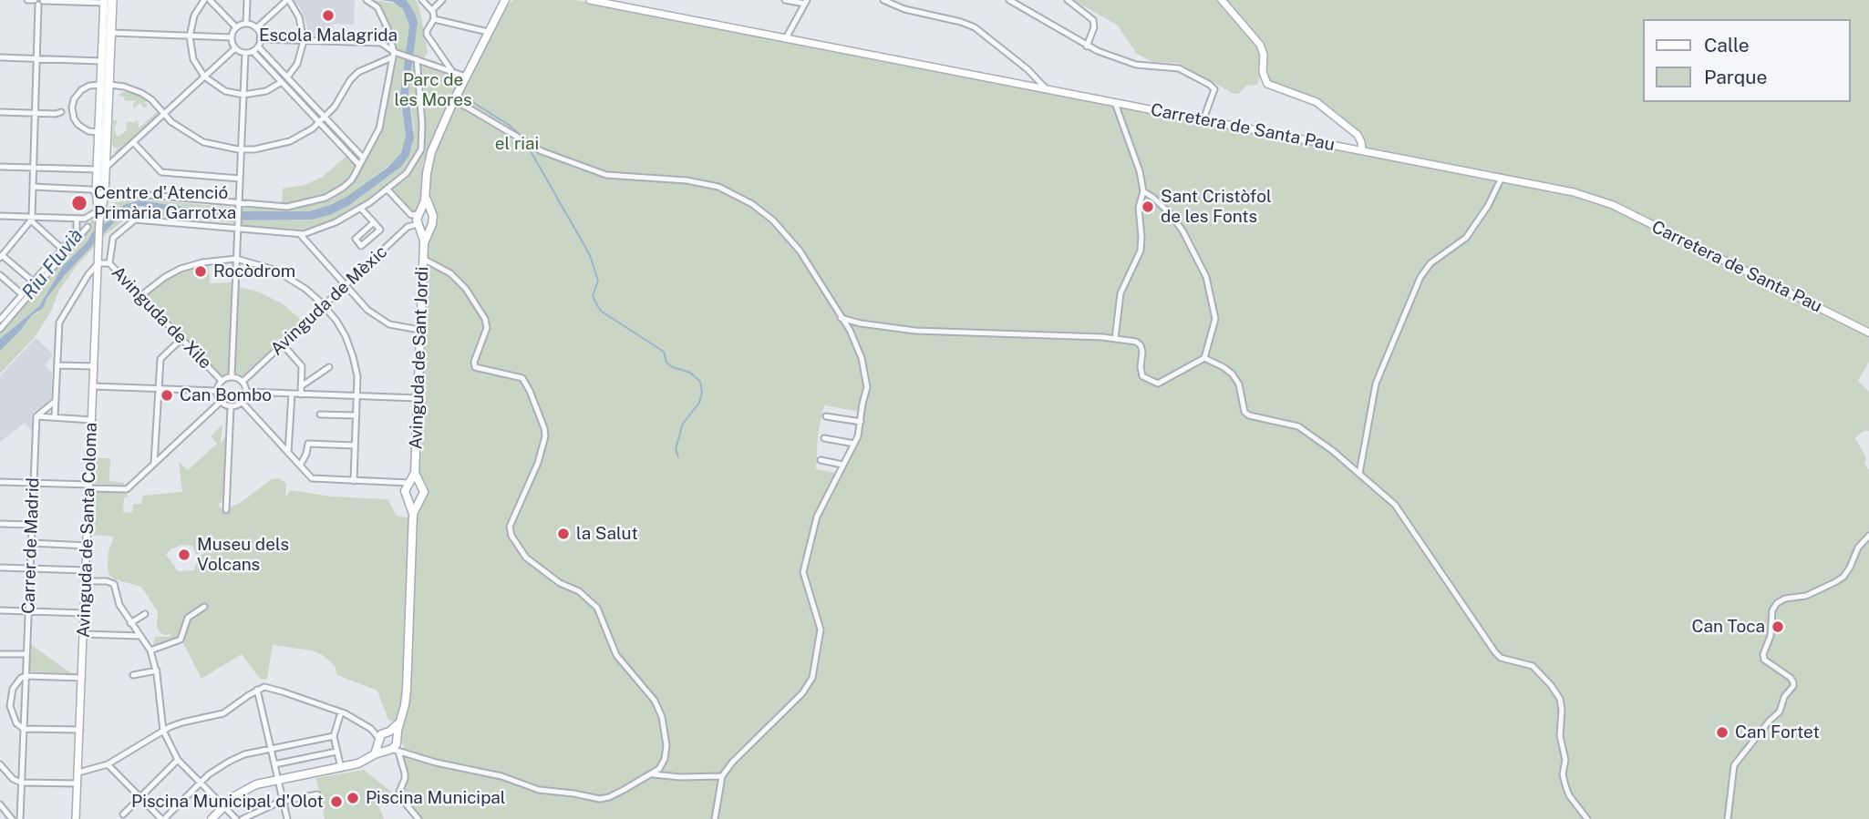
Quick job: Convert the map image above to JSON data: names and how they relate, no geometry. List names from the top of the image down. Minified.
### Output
{"streets":{"main road":["Carretera de Santa Pau","Avinguda de Sant Jordi","Avinguda de Santa Coloma"],"street":["Avinguda de Mèxic","Avinguda de Xile","Carrer de Madrid"]},"crossings":[["Avinguda de Mèxic","Avinguda de Xile"],["Avinguda de Mèxic","Avinguda de Sant Jordi"],["Avinguda de Xile","Avinguda de Santa Coloma"]],"water":["Riu Fluvià"],"parks":["Parc de les Mores","el riai"],"places":["Escola Malagrida","Centre d'Atenció Primària Garrotxa","Sant Cristòfol de les Fonts","Rocòdrom","Can Bombo","la Salut","Museu dels Volcans","Can Toca","Can Fortet","Piscina Municipal","Piscina Municipal d'Olot"],"legend":["Calle","Parque"]}
